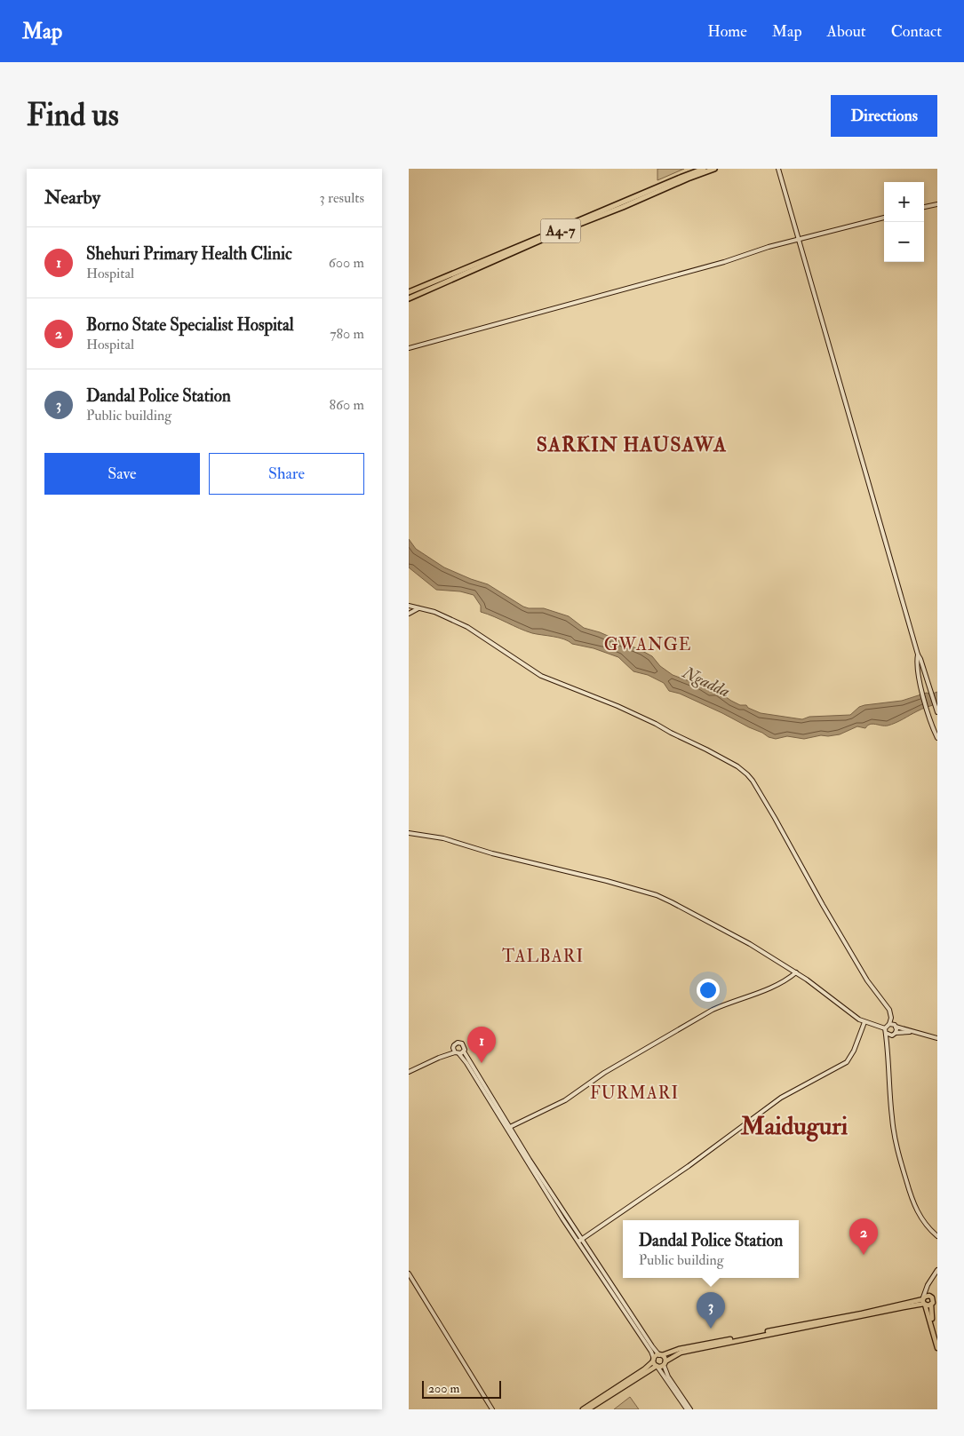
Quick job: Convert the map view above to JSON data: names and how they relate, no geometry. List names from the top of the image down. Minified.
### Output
{"streets":{"highway":["A4-7"]},"districts":["SARKIN HAUSAWA","GWANGE","TALBARI","FURMARI","Maiduguri"],"water":["Ngadda"],"scale_bar":"200 m","page":{"header":"Map","nav":["Home","Map","About","Contact"],"buttons":["Directions",["Save","Share"]],"title":"Find us","heading":["Nearby","3 results"],"map_buttons":["+","−"],"list":[{"mark":"1","name":"Shehuri Primary Health Clinic","note":"Hospital","value":"600 m"},{"mark":"2","name":"Borno State Specialist Hospital","note":"Hospital","value":"780 m"},{"mark":"3","name":"Dandal Police Station","note":"Public building","value":"860 m"}],"pins":["1","2","3"],"popup":["Dandal Police Station","Public building"],"scale":"200 m"}}
